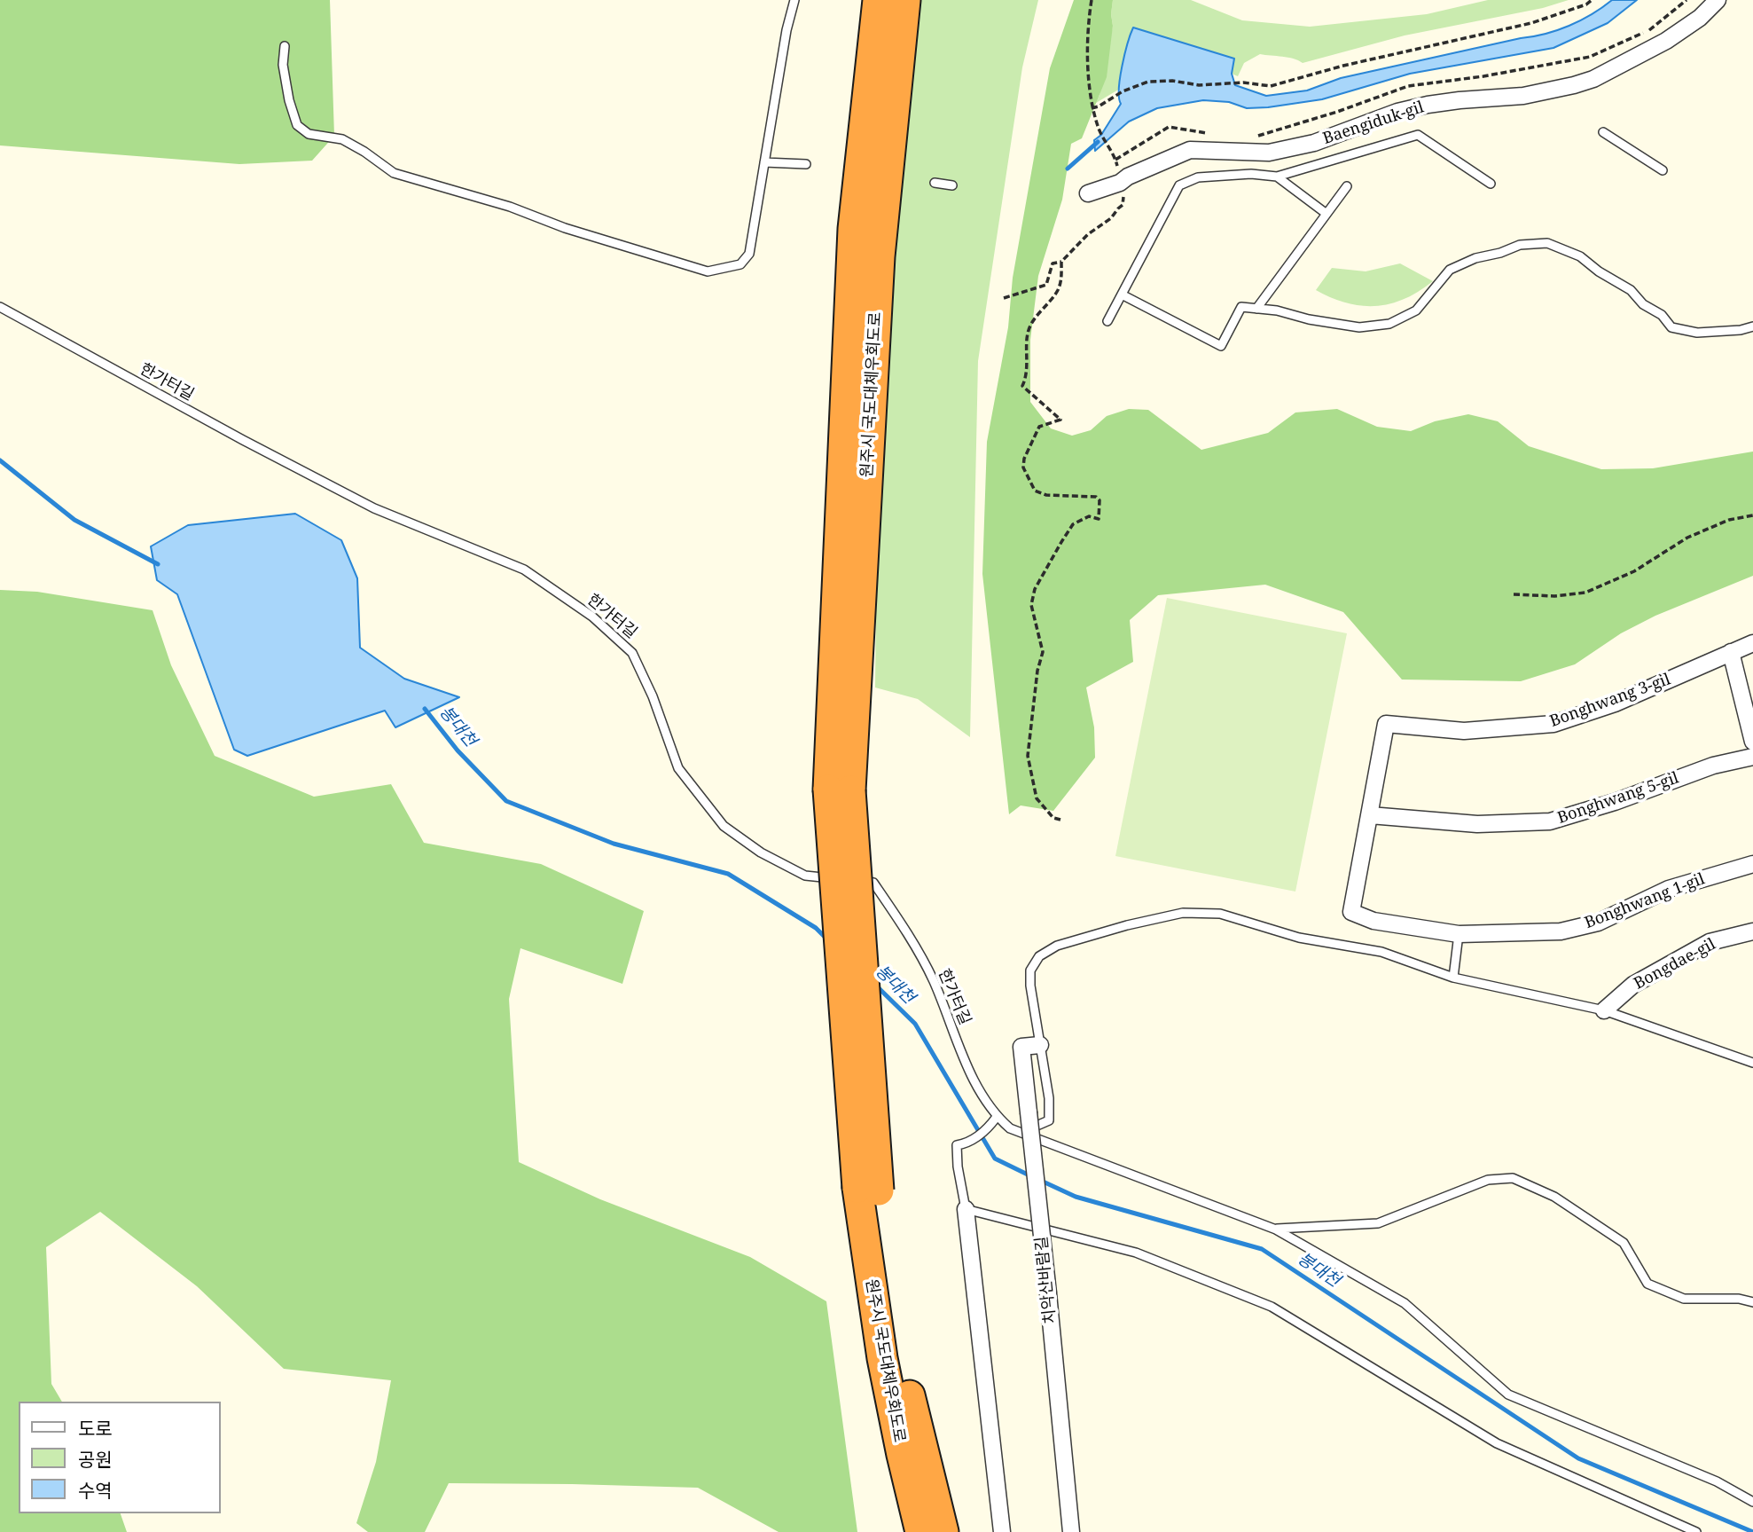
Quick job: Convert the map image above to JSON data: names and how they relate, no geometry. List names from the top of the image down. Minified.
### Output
{"streets":{"highway":["원주시 국도대체우회도로"],"street":["Baengiduk-gil","Bonghwang 3-gil","Bonghwang 5-gil","Bonghwang 1-gil","Bongdae-gil","치악산바람길"],"lane":["한가터길"]},"crossings":[["Bonghwang 3-gil","Bonghwang 5-gil"],["Bonghwang 3-gil","Bonghwang 1-gil"],["Bonghwang 5-gil","Bonghwang 1-gil"]],"water":["봉대천"],"legend":["도로","공원","수역"]}
